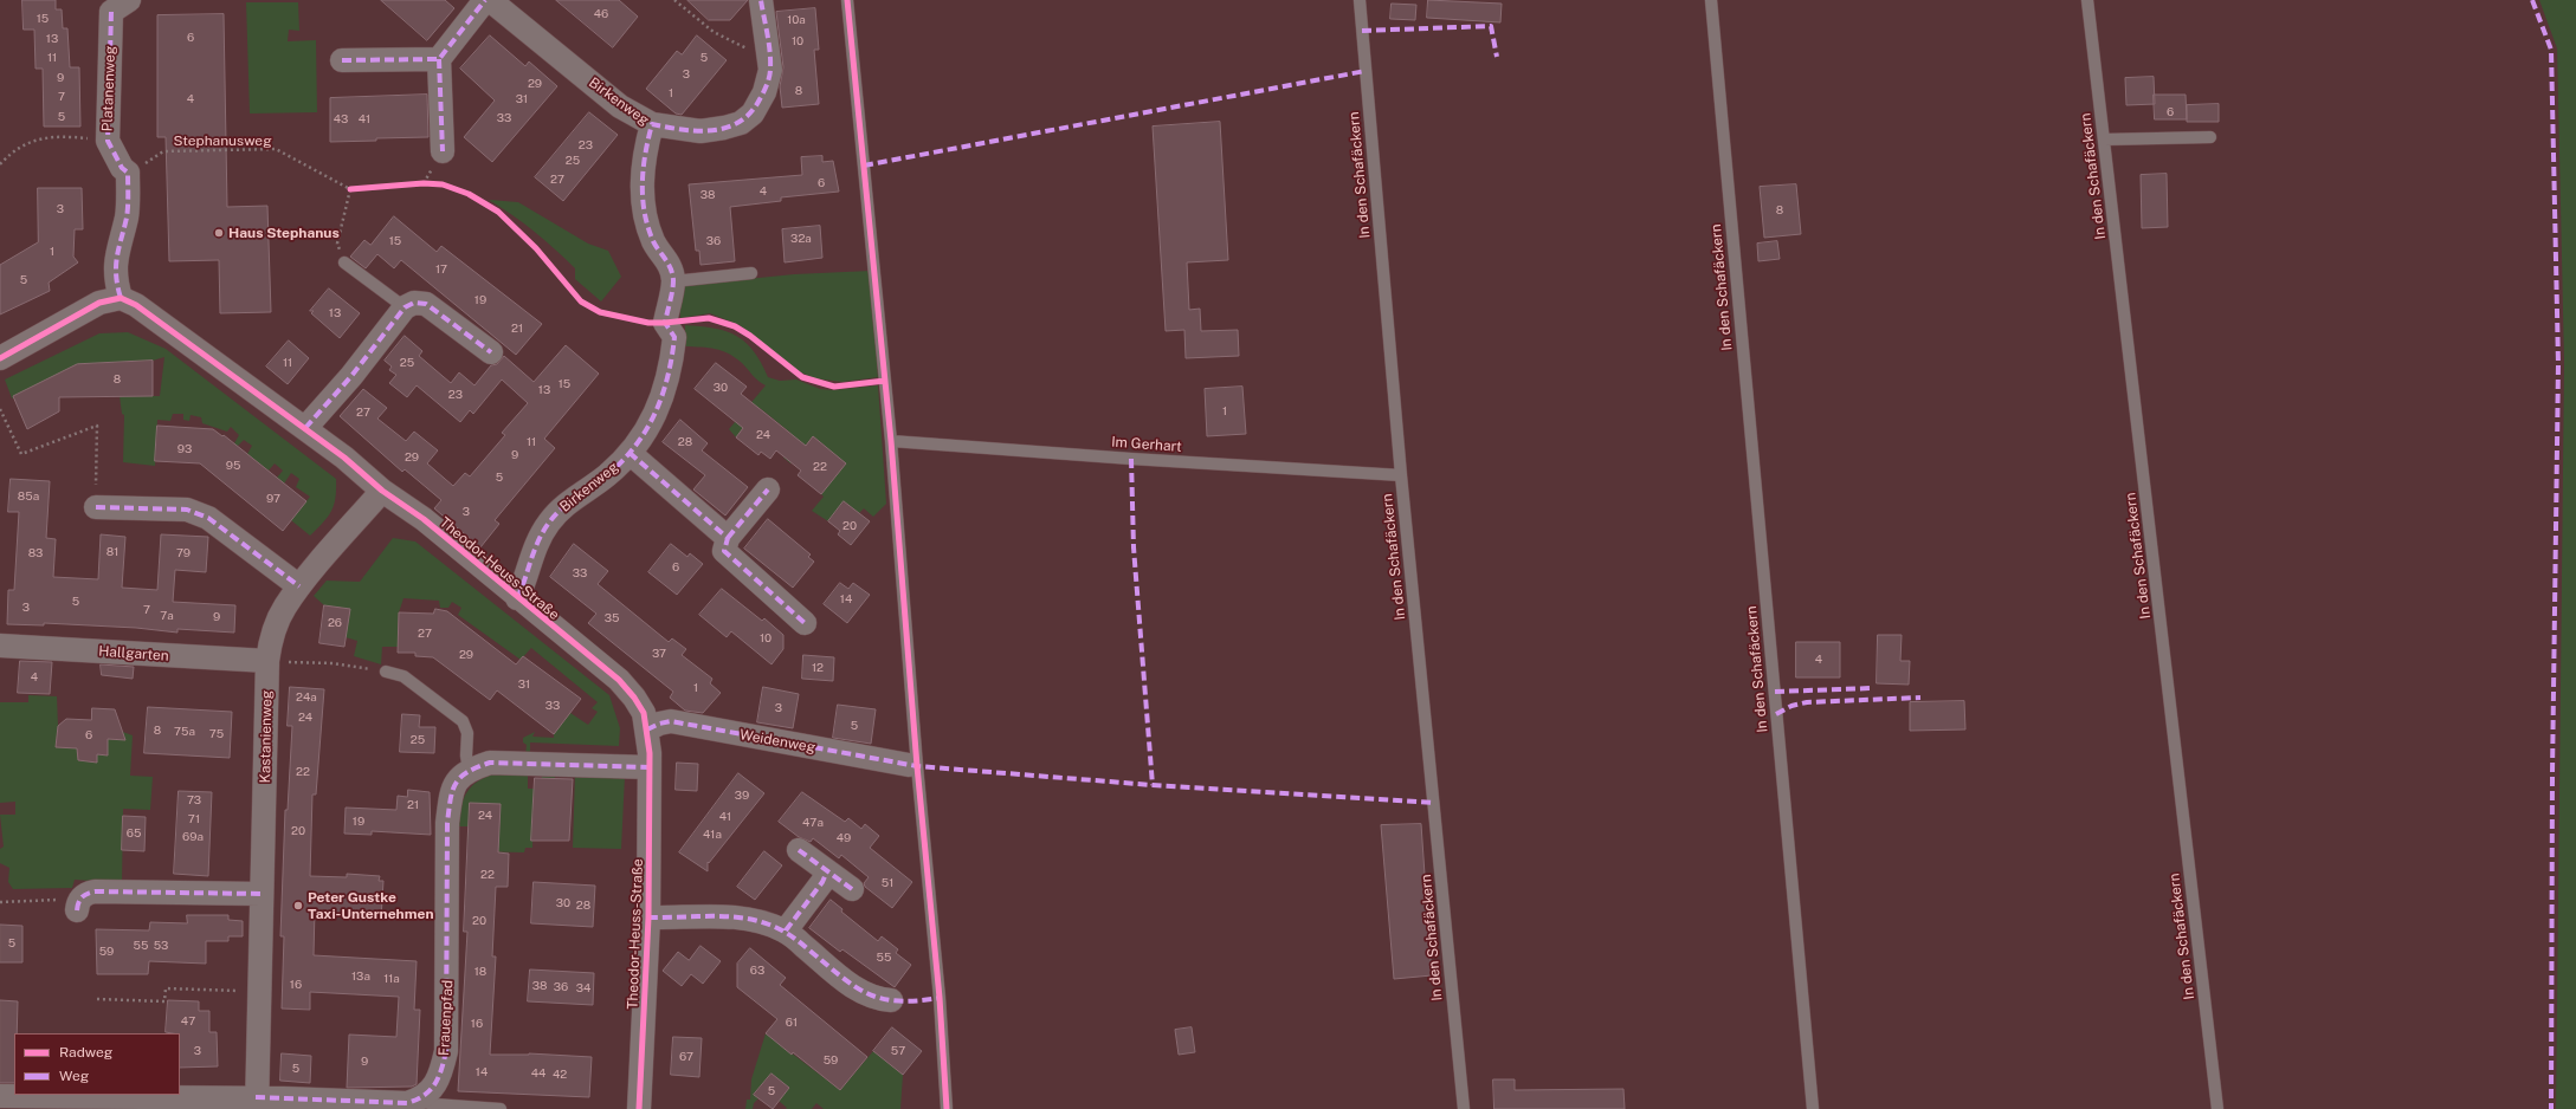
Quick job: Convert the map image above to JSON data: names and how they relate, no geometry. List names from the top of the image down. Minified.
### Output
{"streets":{"street":["Platanenweg","Birkenweg","Theodor-Heuss-Straße","Hallgarten","Kastanienweg","Weidenweg","Frauenpfad"],"lane":["In den Schafäckern","Im Gerhart"],"path":["Stephanusweg"]},"crossings":[["Platanenweg","Stephanusweg"],["Birkenweg","Theodor-Heuss-Straße"],["In den Schafäckern","Im Gerhart"],["Theodor-Heuss-Straße","Kastanienweg"],["Theodor-Heuss-Straße","Weidenweg"],["Hallgarten","Kastanienweg"]],"places":["Haus Stephanus","Peter Gustke Taxi-Unternehmen"],"house_numbers":["46","15","10a","6","13","10","11","5","3","9","29","8","1","7","4","31","6","5","33","43","41","23","25","27","6","4","38","3","8","32a","15","36","1","17","5","19","13","21","11","25","8","15","30","13","23","1","27","24","11","28","93","9","29","95","22","5","85a","97","3","20","81","83","79","6","33","14","5","3","7","7a","9","35","26","27","10","37","29","4","12","4","31","1","24a","33","3","24","5","8","75a","75","6","25","22","39","73","21","24","41","71","19","47a","20","65","41a","69a","49","22","51","30","28","20","5","55","53","59","55","63","18","13a","11a","16","38","36","34","47","61","16","3","57","67","59","9","5","14","44","42","5"],"legend":["Radweg","Weg"]}
